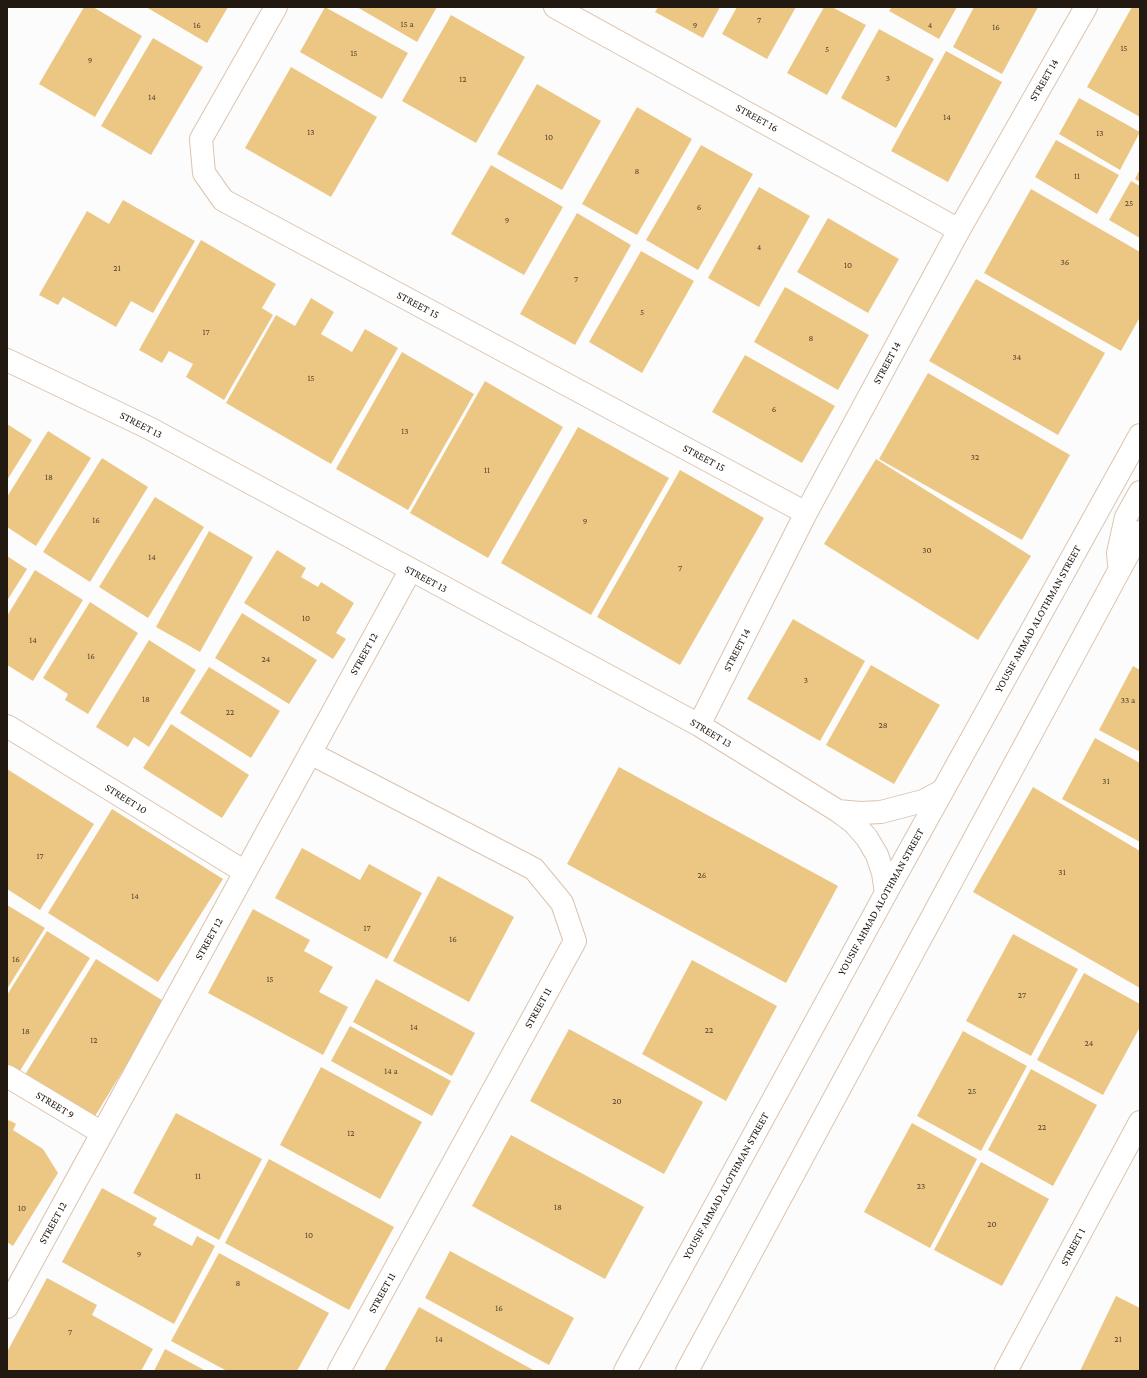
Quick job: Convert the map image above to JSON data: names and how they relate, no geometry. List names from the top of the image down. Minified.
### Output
{"streets":{"street":["STREET 14","STREET 16","STREET 15","STREET 13","YOUSIF AHMAD ALOTHMAN STREET","STREET 12","STREET 10","STREET 11","STREET 9","STREET 1"]},"crossings":[["STREET 14","STREET 16"],["STREET 14","STREET 15"],["STREET 14","STREET 13"],["STREET 13","YOUSIF AHMAD ALOTHMAN STREET"],["STREET 13","STREET 12"],["STREET 12","STREET 10"],["STREET 12","STREET 11"],["STREET 12","STREET 9"]],"house_numbers":["7","15 a","16","9","4","16","15","5","15","9","3","12","14","14","13","13","10","8","11","25","6","9","4","36","10","21","7","5","17","8","34","15","6","13","32","11","18","16","9","30","14","7","10","14","16","24","3","18","33 a","22","28","31","17","31","26","14","17","16","16","15","27","14","22","18","12","24","14 a","25","20","22","12","11","23","18","10","20","10","9","8","16","7","14","21"]}
